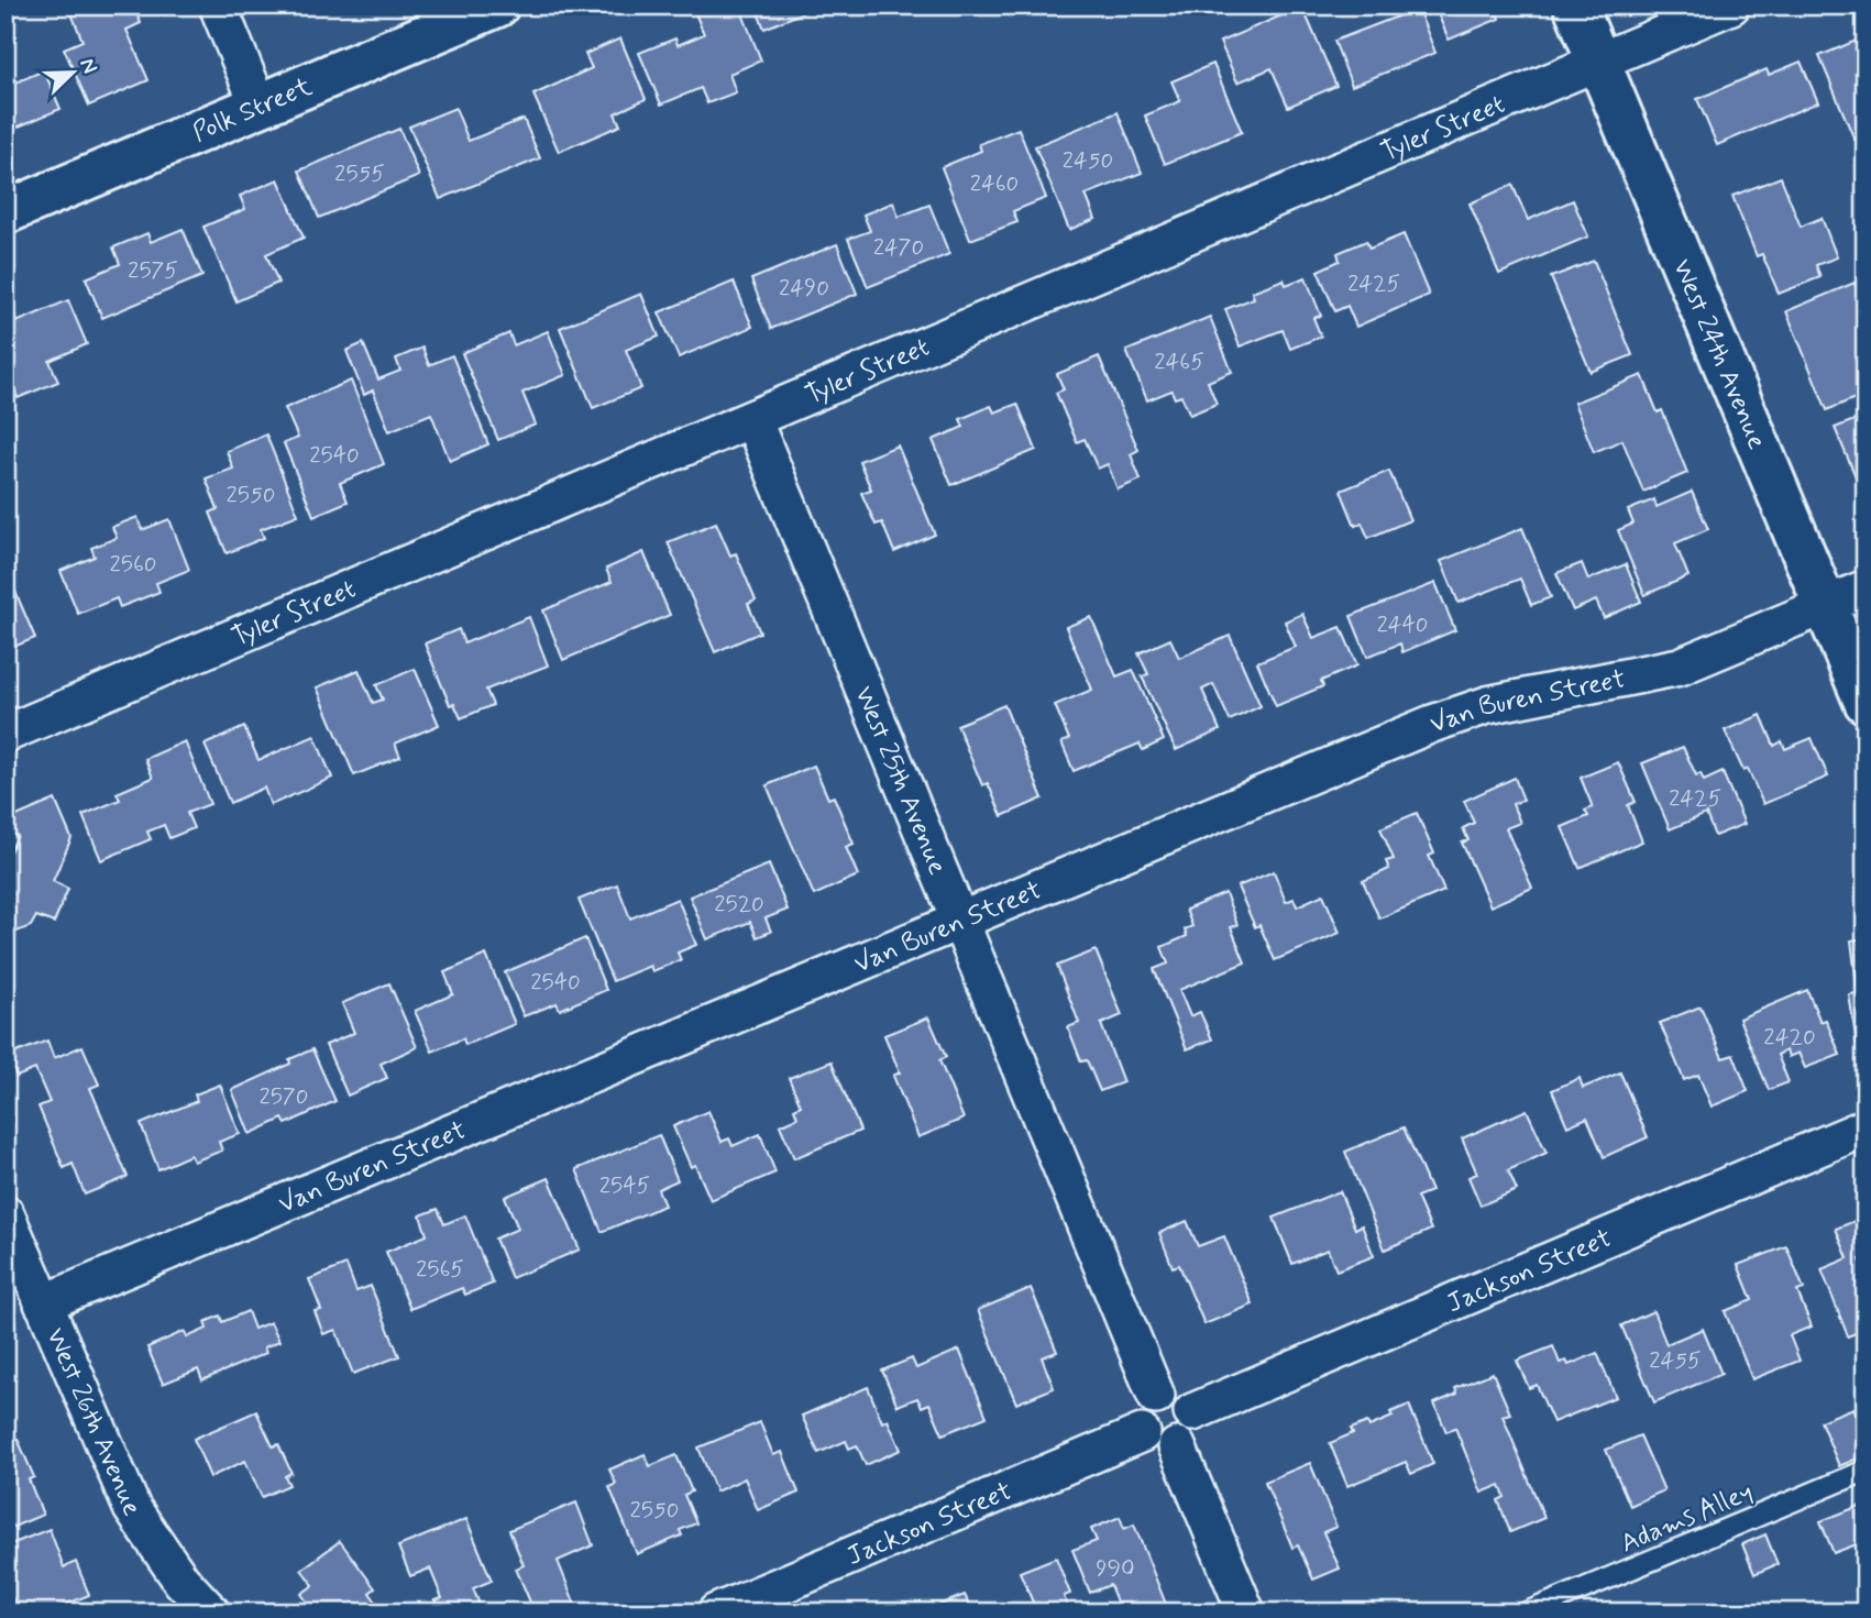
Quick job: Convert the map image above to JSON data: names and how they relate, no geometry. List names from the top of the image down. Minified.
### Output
{"streets":{"street":["Polk Street","Tyler Street","West 24th Avenue","Van Buren Street","West 25th Avenue","Jackson Street","West 26th Avenue"],"lane":["Adams Alley"]},"crossings":[["Tyler Street","West 24th Avenue"],["Tyler Street","West 25th Avenue"],["West 24th Avenue","Van Buren Street"],["Van Buren Street","West 25th Avenue"],["Van Buren Street","West 26th Avenue"],["West 25th Avenue","Jackson Street"]],"house_numbers":["2450","2555","2460","2470","2575","2425","2490","2465","2540","2550","2560","2440","2425","2520","2540","2420","2570","2545","2565","2455","2550","990"],"north":"top right"}
